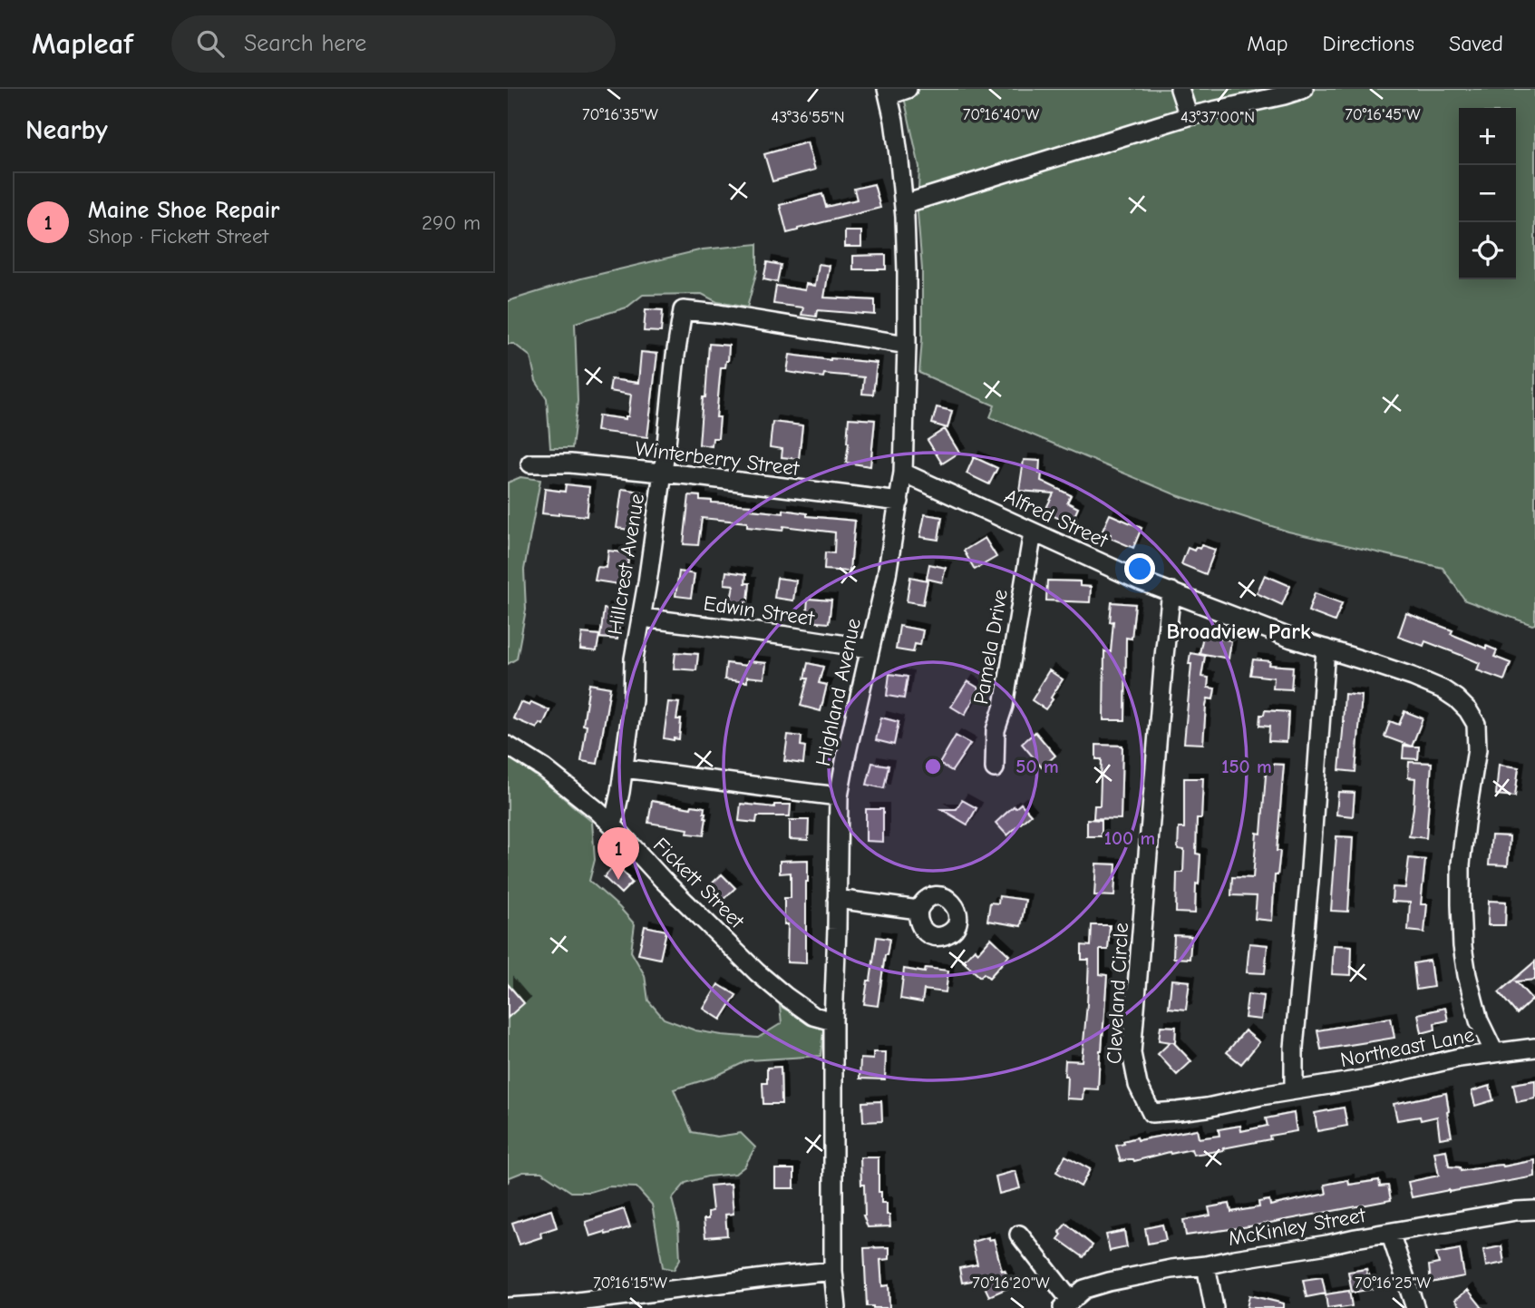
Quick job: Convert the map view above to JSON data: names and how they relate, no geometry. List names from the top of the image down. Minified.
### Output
{"streets":{"street":["Winterberry Street","Alfred Street","Hillcrest Avenue","Edwin Street","Pamela Drive","Highland Avenue","Fickett Street","Cleveland Circle","Northeast Lane","McKinley Street"]},"crossings":[["Winterberry Street","Hillcrest Avenue"],["Winterberry Street","Highland Avenue"],["Alfred Street","Pamela Drive"],["Alfred Street","Highland Avenue"],["Alfred Street","Cleveland Circle"],["Alfred Street","Northeast Lane"],["Hillcrest Avenue","Edwin Street"],["Hillcrest Avenue","Highland Avenue"],["Hillcrest Avenue","Fickett Street"],["Edwin Street","Highland Avenue"],["Highland Avenue","Fickett Street"],["Cleveland Circle","Northeast Lane"]],"districts":["Broadview Park"],"page":{"header":"Mapleaf","search":"Search here","nav":["Map","Directions","Saved"],"heading":"Nearby","map_buttons":["+","−"],"list":[{"mark":"1","name":"Maine Shoe Repair","note":"Shop · Fickett Street","value":"290 m"}],"pins":"1"},"coordinates":["70°16'35\"W","70°16'40\"W","70°16'45\"W","43°36'55\"N","43°37'00\"N","70°16'15\"W","70°16'20\"W","70°16'25\"W"],"rings":["50 m","150 m","100 m"]}
